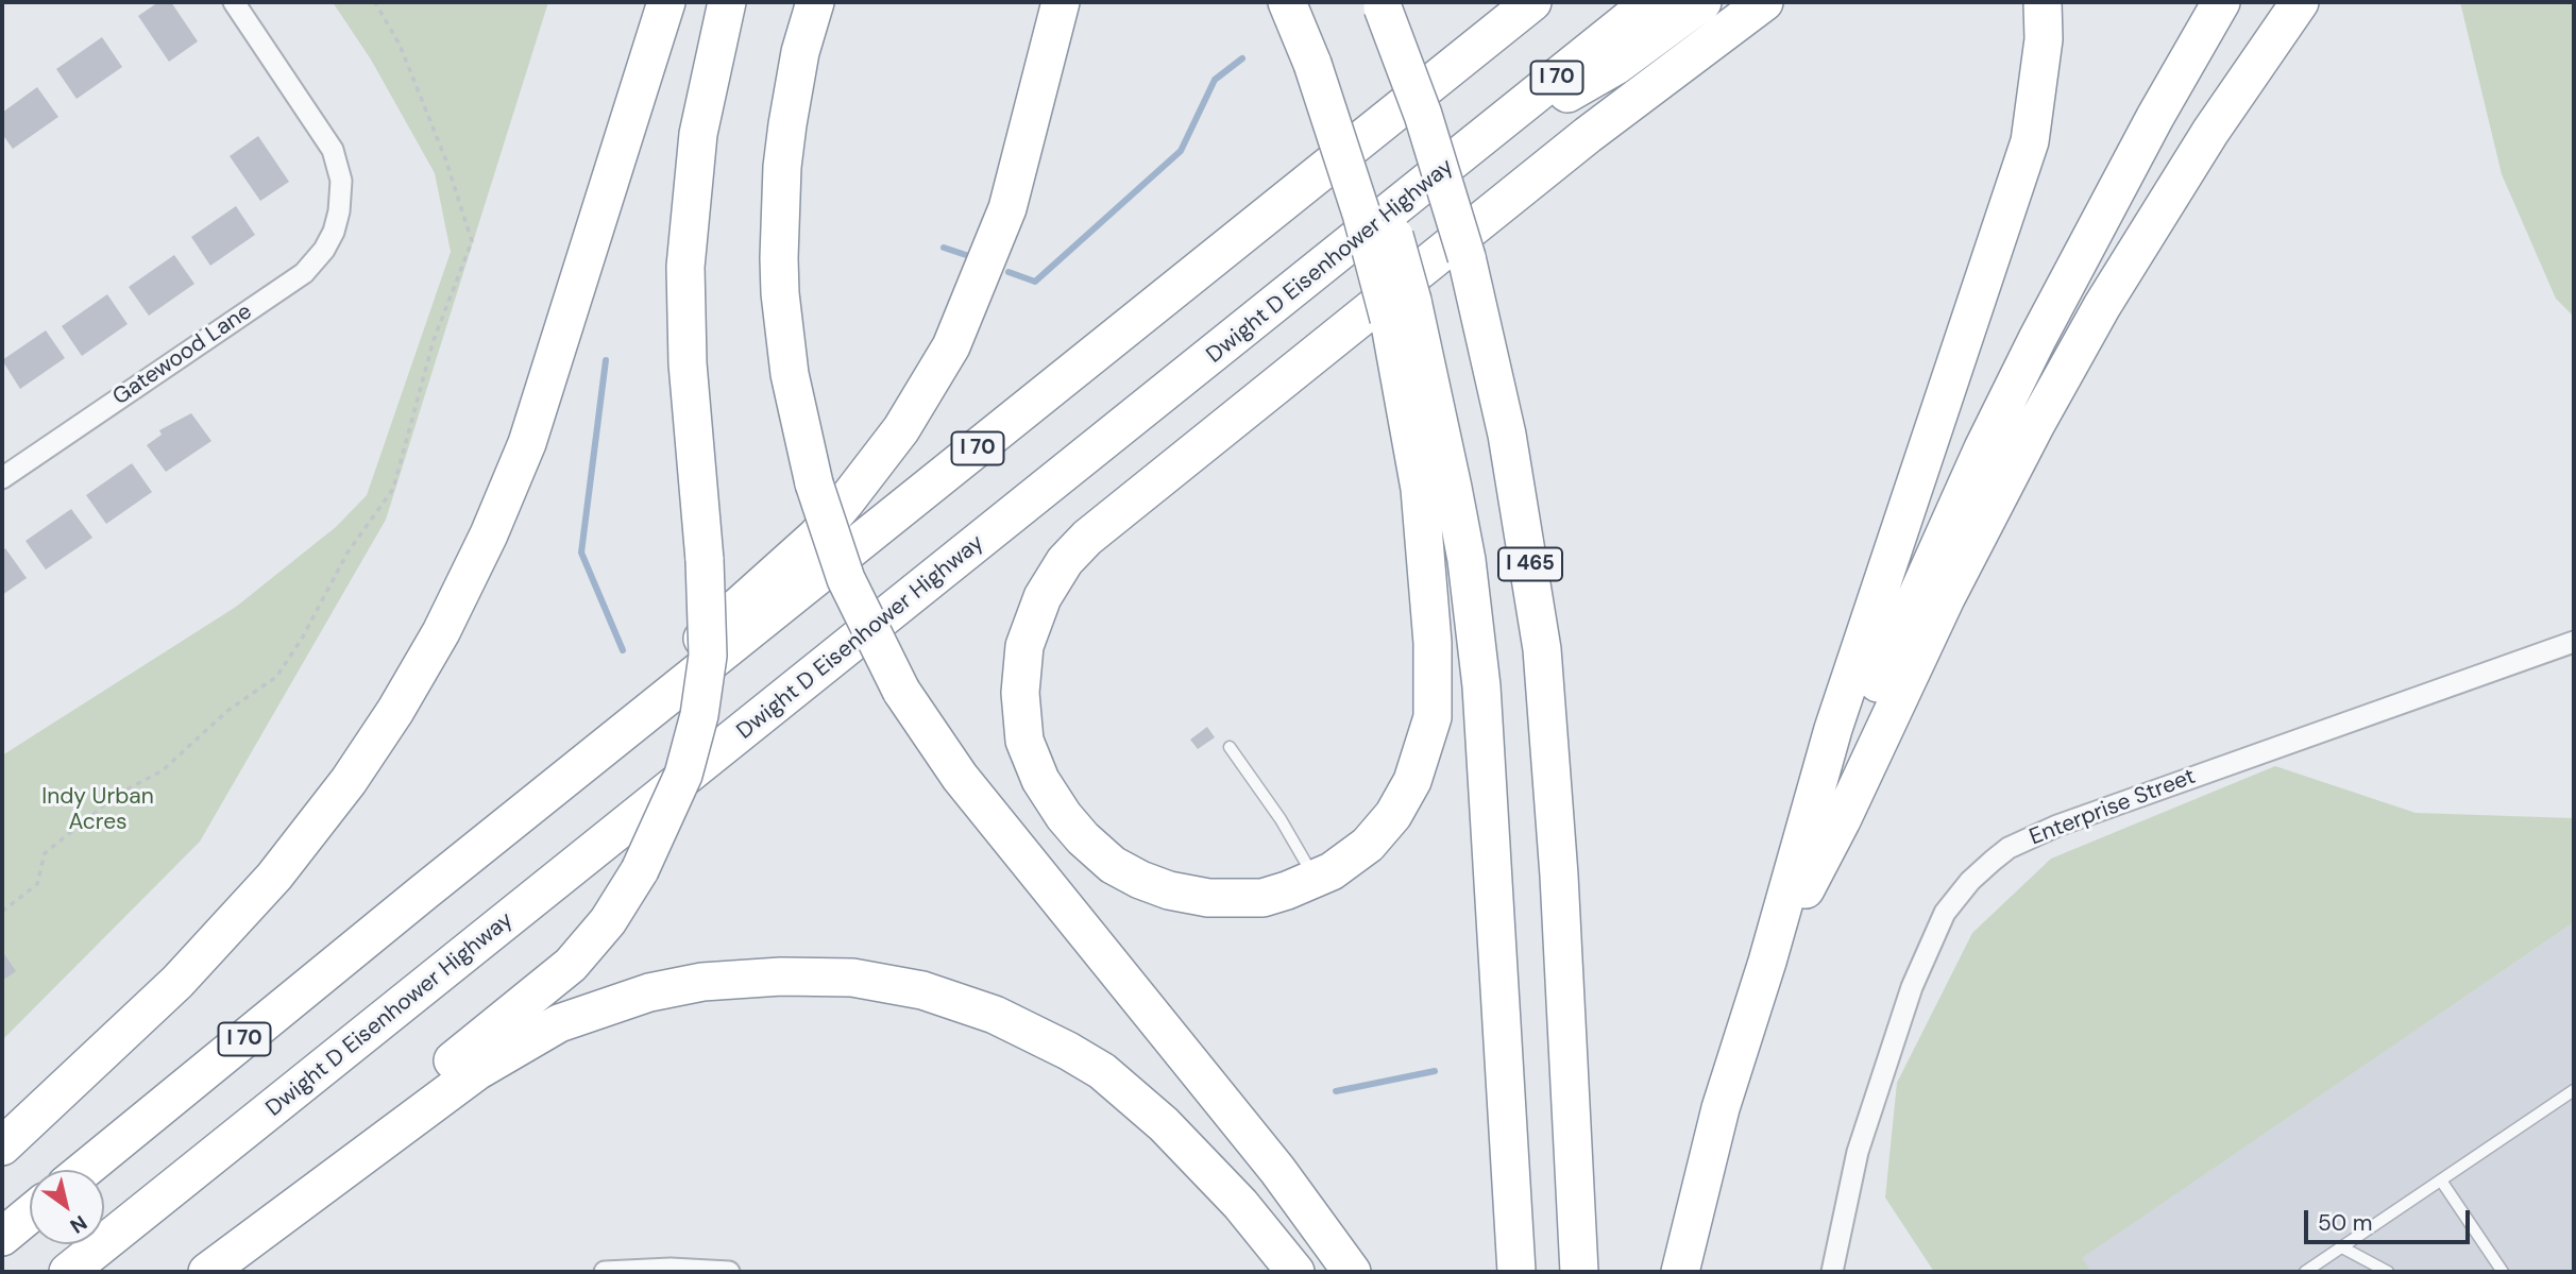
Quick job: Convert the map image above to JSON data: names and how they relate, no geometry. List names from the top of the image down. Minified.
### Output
{"streets":{"highway":["I 70","Dwight D Eisenhower Highway","I 465"],"street":["Gatewood Lane","Enterprise Street"]},"parks":["Indy Urban Acres"],"scale_bar":"50 m","north":"bottom right"}
